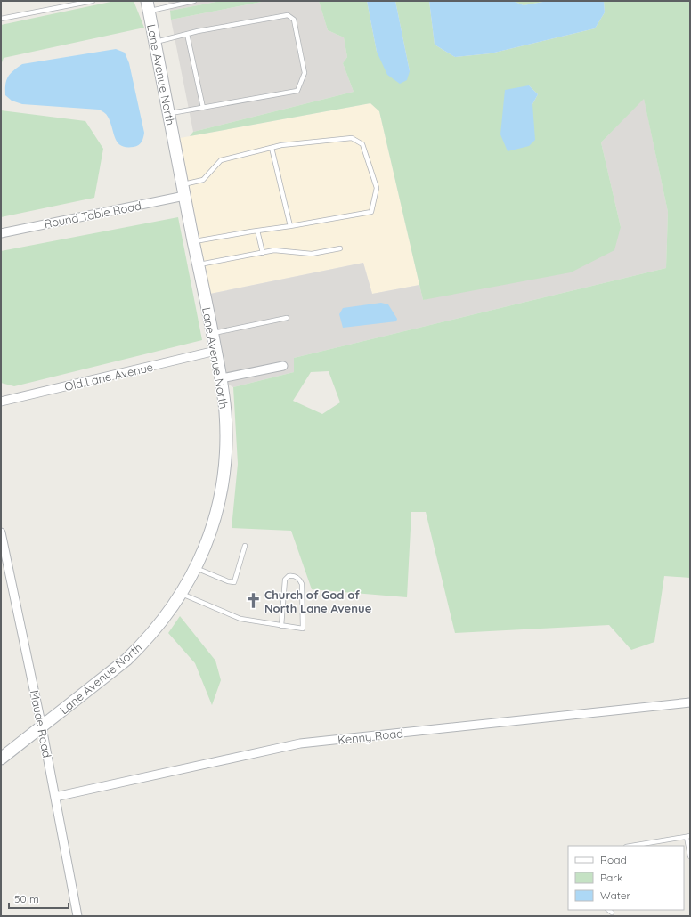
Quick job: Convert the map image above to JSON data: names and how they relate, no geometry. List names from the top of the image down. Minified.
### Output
{"streets":{"main road":["Lane Avenue North"],"street":["Round Table Road","Old Lane Avenue","Maude Road","Kenny Road"]},"crossings":[["Lane Avenue North","Round Table Road"],["Lane Avenue North","Old Lane Avenue"],["Lane Avenue North","Maude Road"],["Maude Road","Kenny Road"]],"places":{"church":["Church of God of North Lane Avenue"]},"legend":["Road","Park","Water"],"scale_bar":"50 m"}
